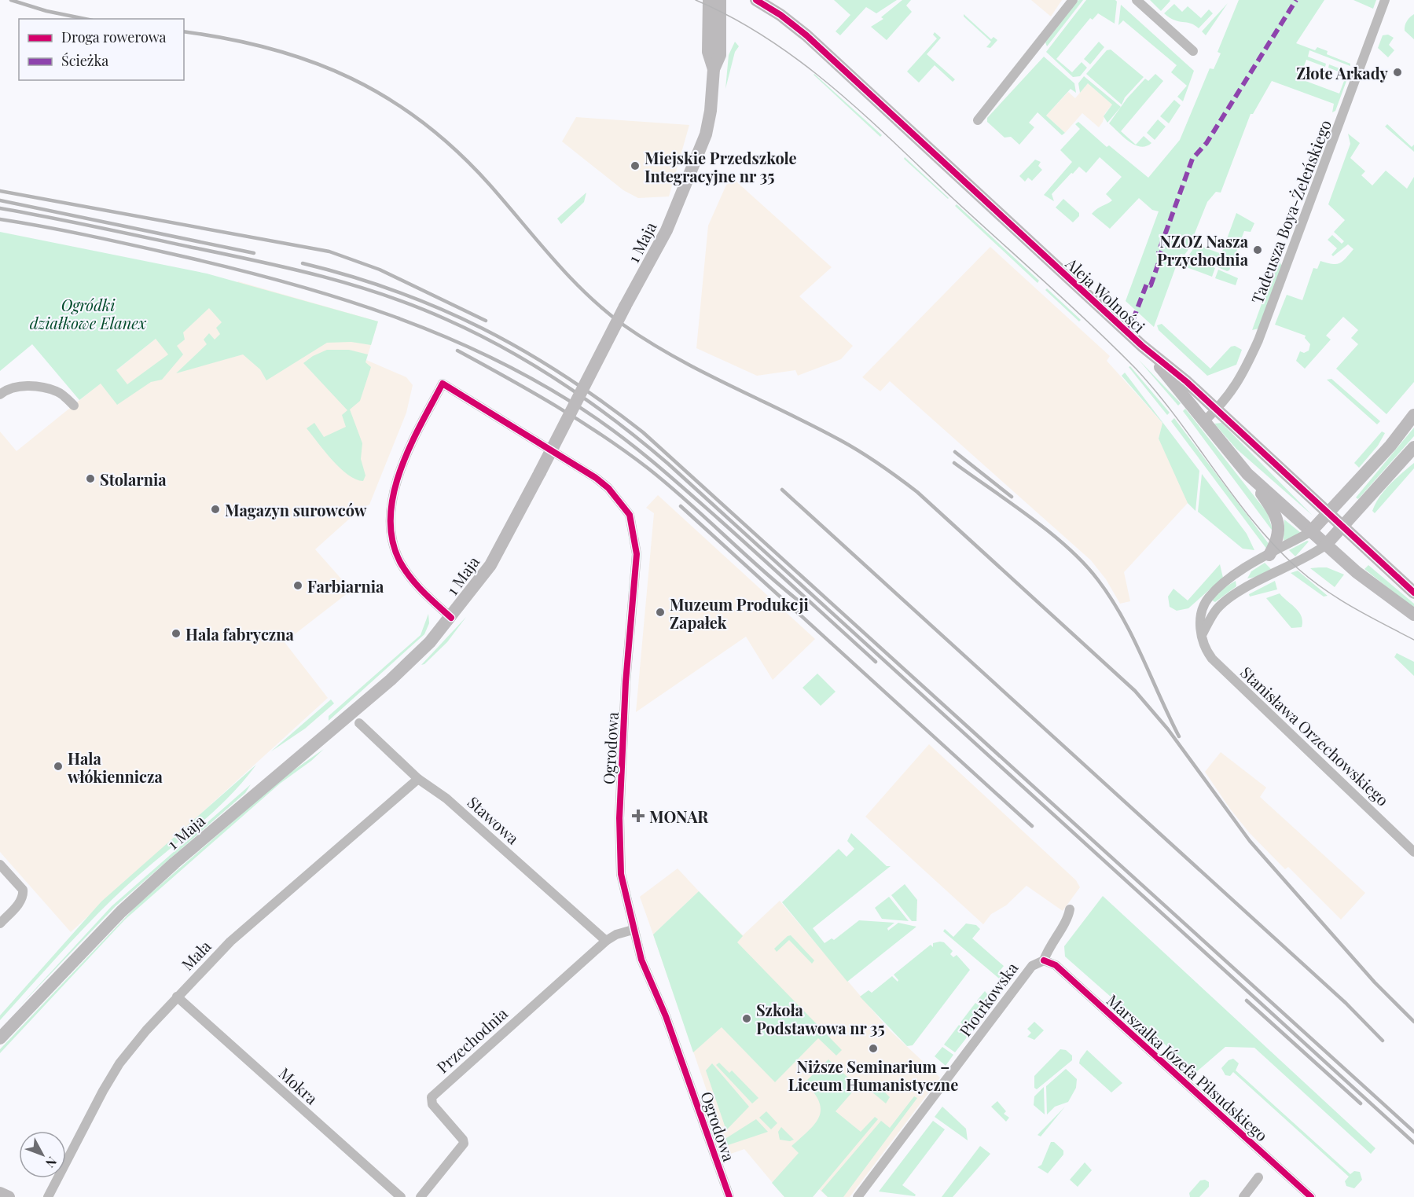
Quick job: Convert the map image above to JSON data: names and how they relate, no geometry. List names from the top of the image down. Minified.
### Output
{"streets":{"street":["Tadeusza Boya-Żeleńskiego","1 Maja","Aleja Wolności","Stanisława Orzechowskiego","Ogrodowa","Stawowa","Mała","Piotrkowska","Przechodnia","Marszałka Józefa Piłsudskiego","Mokra"]},"crossings":[["Tadeusza Boya-Żeleńskiego","Aleja Wolności"],["1 Maja","Ogrodowa"],["Ogrodowa","Przechodnia"],["Stawowa","Mała"],["Stawowa","Przechodnia"],["Mała","Mokra"],["Piotrkowska","Marszałka Józefa Piłsudskiego"]],"parks":["Ogródki działkowe Elanex"],"places":{"other":["Złote Arkady","Miejskie Przedszkole Integracyjne nr 35","NZOZ Nasza Przychodnia","Stolarnia","Magazyn surowców","Farbiarnia","Muzeum Produkcji Zapałek","Hala fabryczna","Hala włókiennicza","Szkoła Podstawowa nr 35","Niższe Seminarium – Liceum Humanistyczne"],"health":["MONAR"]},"legend":["Droga rowerowa","Ścieżka"],"north":"bottom right"}
